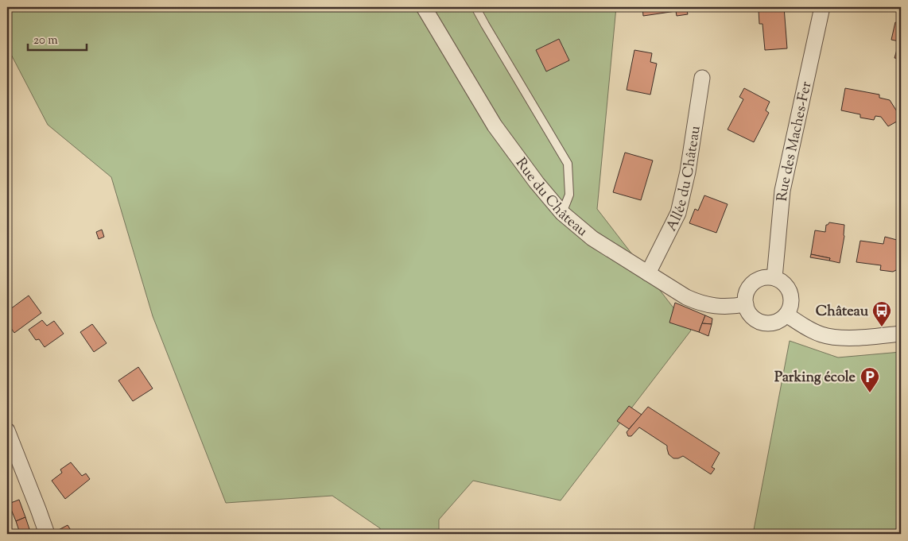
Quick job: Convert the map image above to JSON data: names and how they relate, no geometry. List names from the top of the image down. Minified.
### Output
{"streets":{"street":["Rue des Maches-Fer","Allée du Château","Rue du Château"]},"crossings":[["Rue des Maches-Fer","Rue du Château"],["Allée du Château","Rue du Château"]],"places":{"bus stop":["Château"],"parking":["Parking école"]},"scale_bar":"20 m"}
